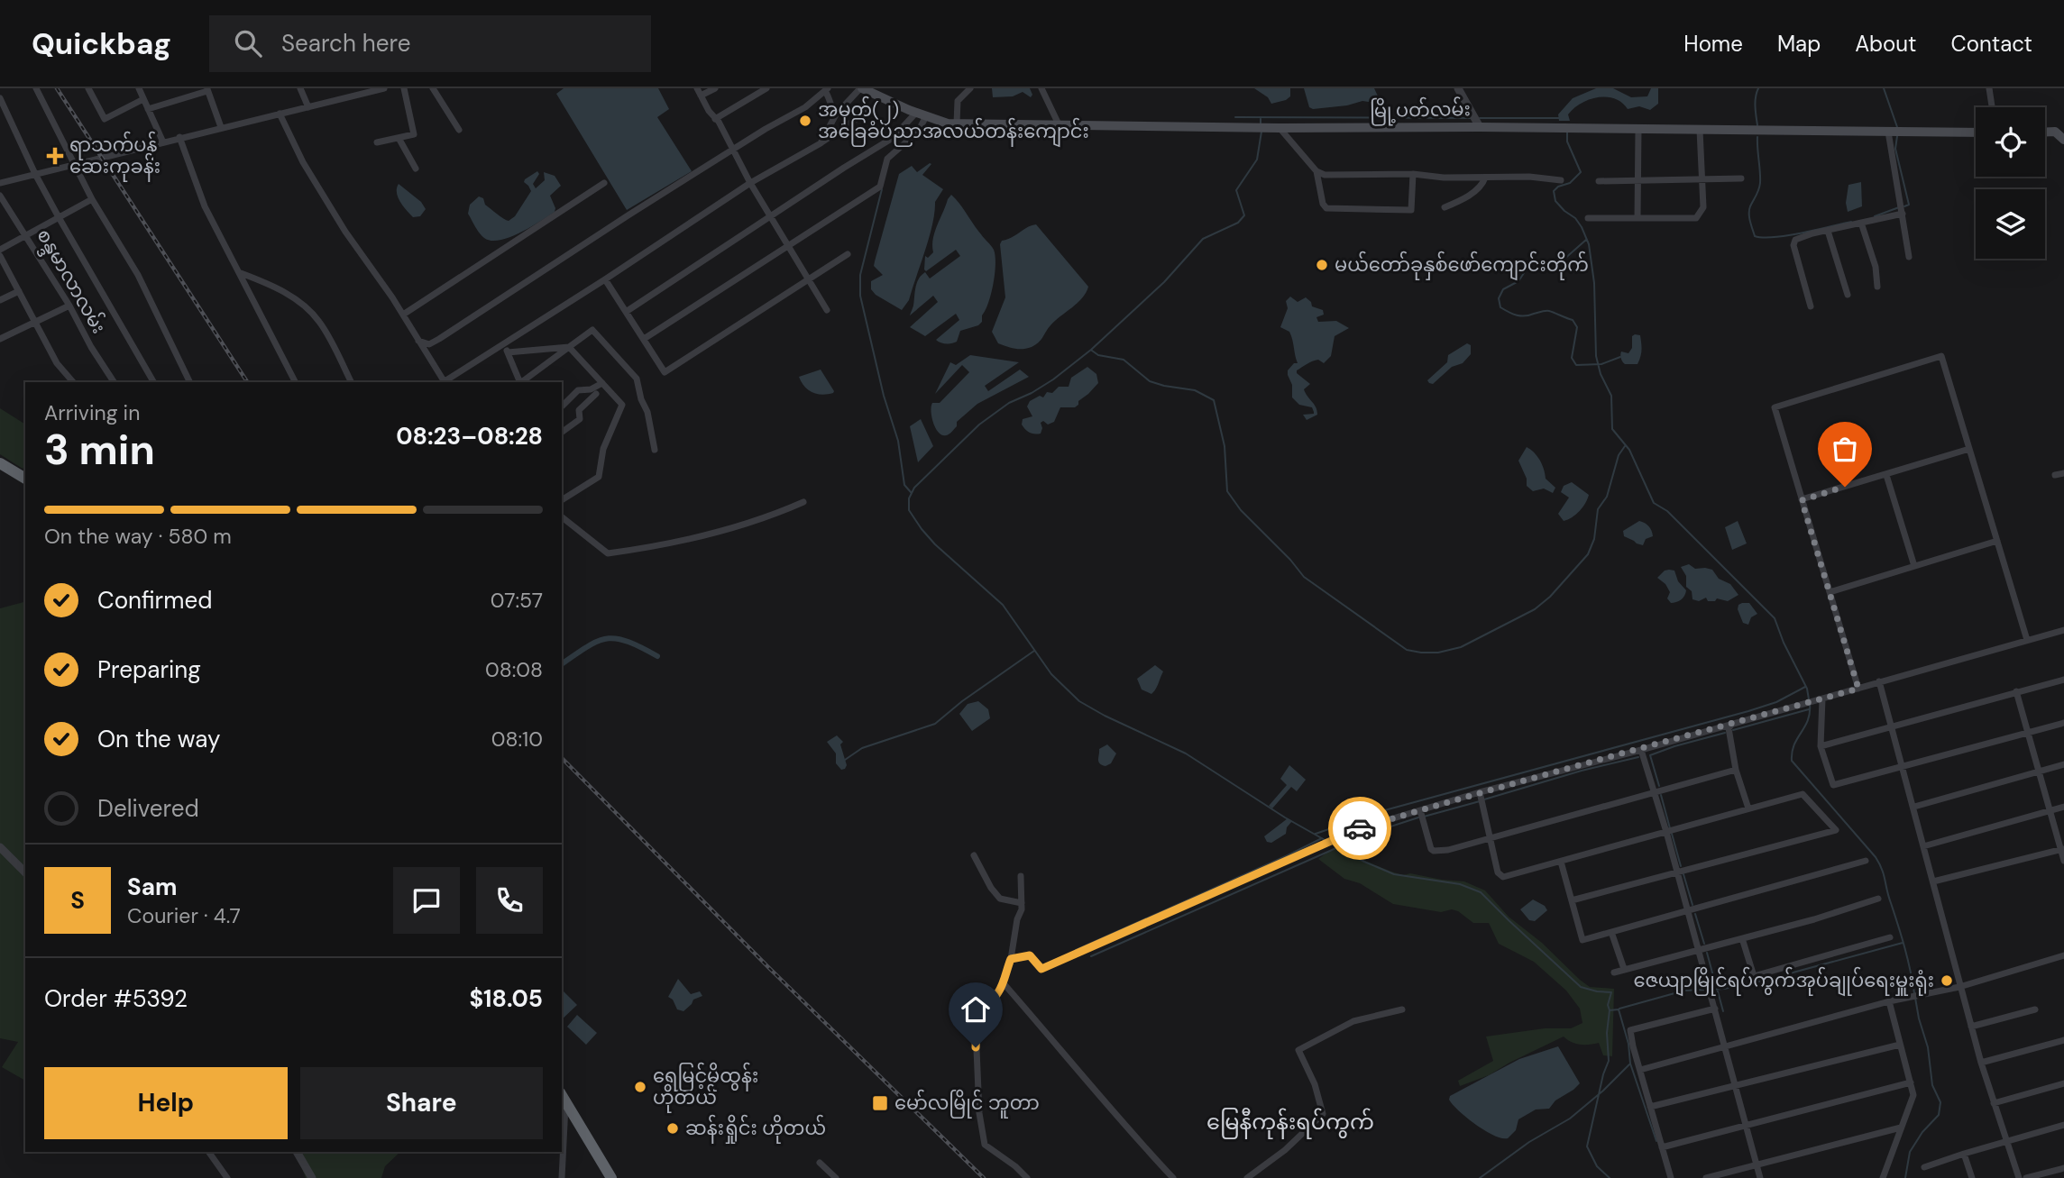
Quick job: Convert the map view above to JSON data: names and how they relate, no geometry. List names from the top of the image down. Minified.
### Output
{"streets":{"main road":["မြို့ပတ်လမ်း"],"street":["စန္ဒမာလာလမ်း"]},"districts":["မြေနီကုန်းရပ်ကွက်"],"places":{"other":["အမှတ်(၂) အခြေခံပညာအလယ်တန်းကျောင်း","မယ်တော်ခုနှစ်ဖော်ကျောင်းတိုက်","ဇေယျာမြိုင်ရပ်ကွက်အုပ်ချုပ်ရေးမှူးရုံး","ရွှေမြင့်မိုထွန်း ဟိုတယ်","ဆန်းရှိုင်း ဟိုတယ်"],"health":["ရာသက်ပန် ဆေးကုခန်း"],"transit":["မော်လမြိုင် ဘူတာ"]},"page":{"header":"Quickbag","search":"Search here","nav":["Home","Map","About","Contact"],"heading":["3 min","Arriving in","08:23–08:28"],"panel":["Sam","Courier · 4.7","Order #5392","$18.05"],"bar":"On the way · 580 m","list":[["Confirmed","07:57"],["Preparing","08:08"],["On the way","08:10"],"Delivered"],"round":"S","buttons":["Help","Share"]}}
